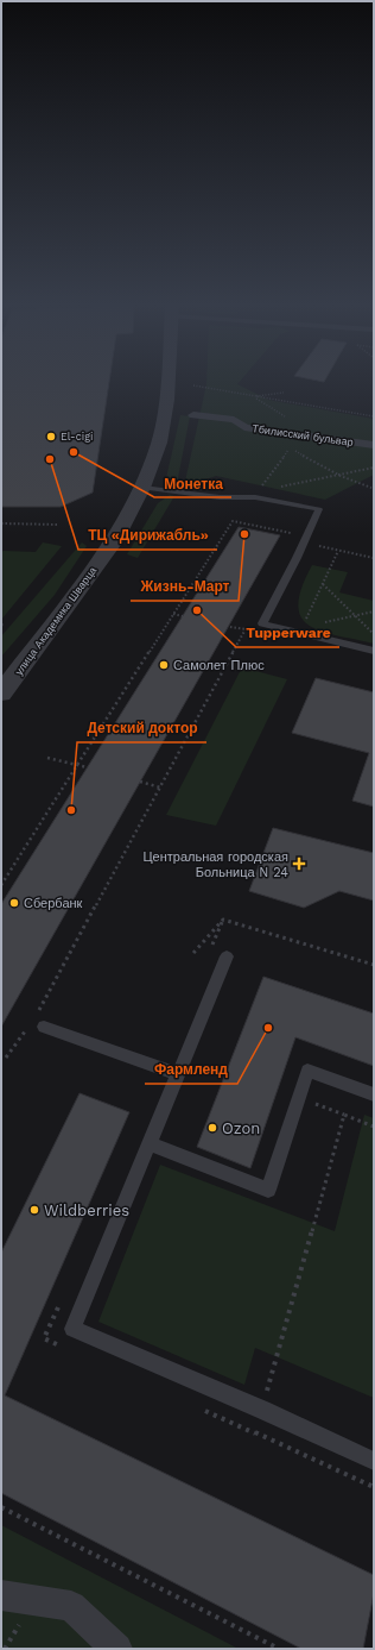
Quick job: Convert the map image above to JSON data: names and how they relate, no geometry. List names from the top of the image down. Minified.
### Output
{"streets":{"street":["Тбилисский бульвар","улица Академика Шварца"]},"places":{"other":["El-cigi","Монетка","ТЦ «Дирижабль»","Жизнь-Март","Tupperware","Самолет Плюс","Детский доктор","Сбербанк","Фармленд","Ozon","Wildberries"],"health":["Центральная городская Больница N 24"]}}
